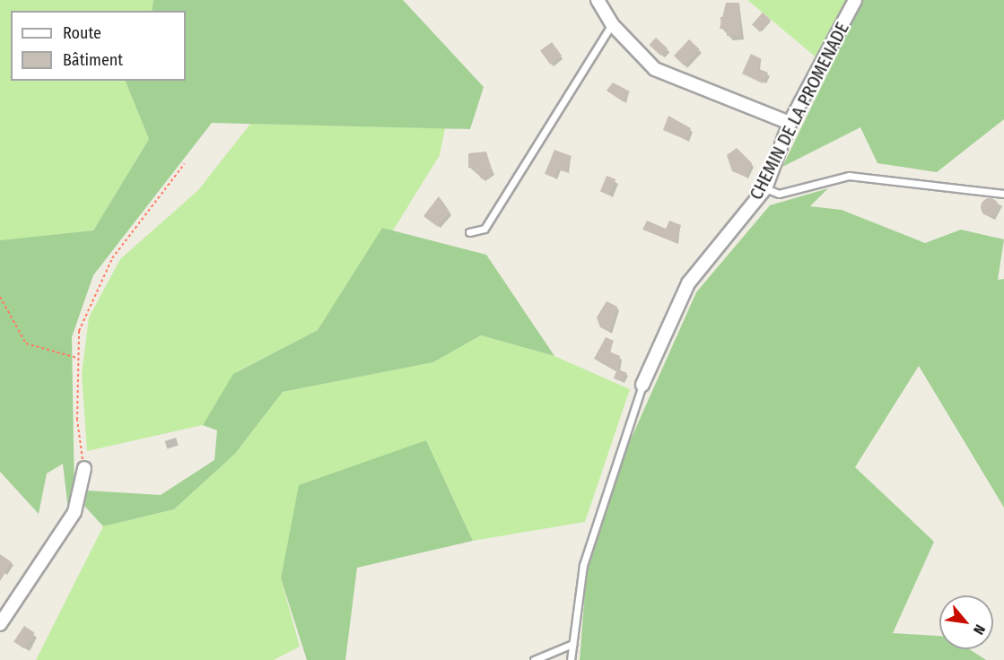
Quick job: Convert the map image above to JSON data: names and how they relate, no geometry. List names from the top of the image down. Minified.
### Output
{"streets":{"street":["CHEMIN DE LA PROMENADE"]},"legend":["Route","Bâtiment"],"north":"bottom right"}
